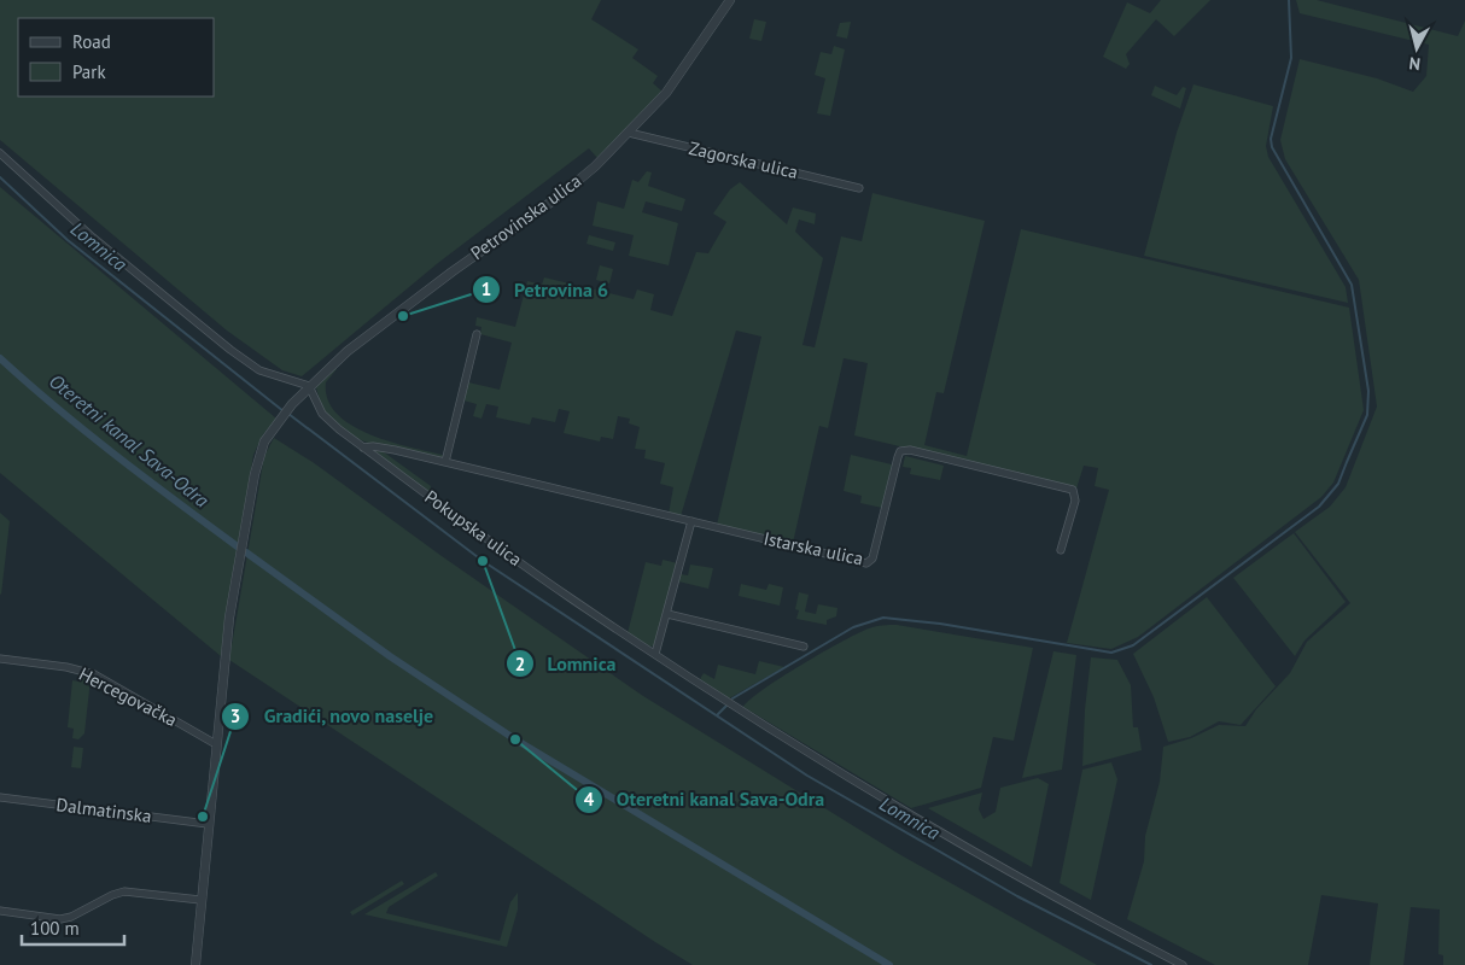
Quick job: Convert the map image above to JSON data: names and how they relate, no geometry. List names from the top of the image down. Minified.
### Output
{"streets":{"street":["Zagorska ulica","Petrovinska ulica","Pokupska ulica","Istarska ulica","Hercegovačka","Dalmatinska"]},"crossings":[["Zagorska ulica","Petrovinska ulica"],["Petrovinska ulica","Pokupska ulica"],["Petrovinska ulica","Hercegovačka"],["Petrovinska ulica","Dalmatinska"],["Pokupska ulica","Istarska ulica"]],"water":["Lomnica","Oteretni kanal Sava-Odra"],"places":["Petrovina 6","Lomnica","Oteretni kanal Sava-Odra","Gradići, novo naselje"],"legend":["Road","Park"],"scale_bar":"100 m","north":"bottom"}
